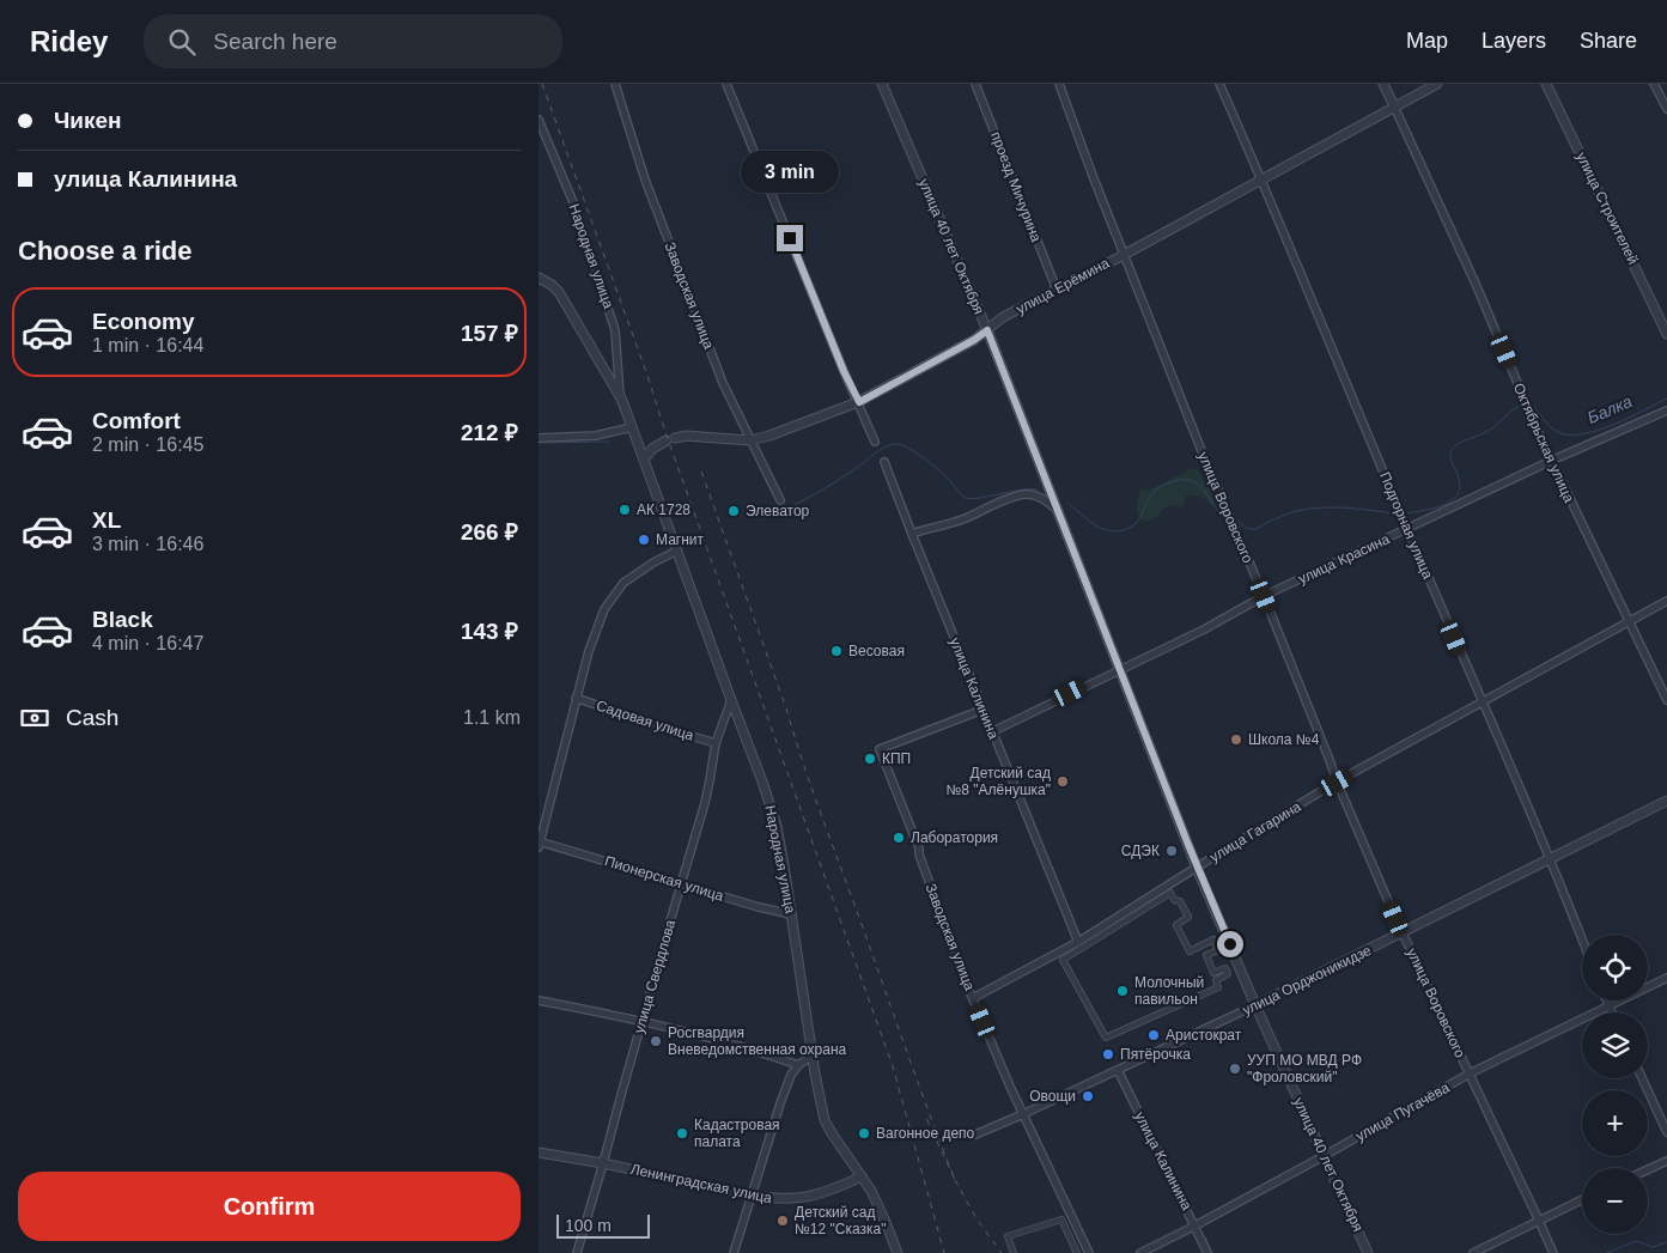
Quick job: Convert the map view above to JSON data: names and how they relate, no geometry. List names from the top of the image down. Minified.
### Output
{"streets":{"street":["проезд Мичурина","улица Строителей","улица 40 лет Октября","Народная улица","улица Ерёмина","Заводская улица","Октябрьская улица","улица Воровского","Подгорная улица","улица Красина","улица Калинина","Садовая улица","улица Гагарина","Пионерская улица","улица Свердлова","улица Орджоникидзе","улица Пугачёва","Ленинградская улица"]},"crossings":[["проезд Мичурина","улица Ерёмина"],["улица 40 лет Октября","улица Ерёмина"],["улица 40 лет Октября","улица Красина"],["улица 40 лет Октября","улица Гагарина"],["улица 40 лет Октября","улица Орджоникидзе"],["улица 40 лет Октября","улица Пугачёва"],["Народная улица","улица Ерёмина"],["Народная улица","Садовая улица"],["Народная улица","Пионерская улица"],["Народная улица","улица Свердлова"],["Народная улица","Ленинградская улица"],["улица Ерёмина","Заводская улица"],["улица Ерёмина","Октябрьская улица"],["улица Ерёмина","улица Воровского"],["улица Ерёмина","Подгорная улица"],["Заводская улица","улица Калинина"],["Заводская улица","улица Гагарина"],["Заводская улица","улица Орджоникидзе"],["Октябрьская улица","улица Красина"],["Октябрьская улица","улица Гагарина"],["улица Воровского","улица Красина"],["улица Воровского","улица Гагарина"],["улица Воровского","улица Орджоникидзе"],["улица Воровского","улица Пугачёва"],["Подгорная улица","улица Красина"],["Подгорная улица","улица Гагарина"],["Подгорная улица","улица Орджоникидзе"],["улица Красина","улица Калинина"],["улица Калинина","улица Гагарина"],["улица Калинина","улица Орджоникидзе"],["улица Калинина","улица Пугачёва"],["Садовая улица","Пионерская улица"],["Садовая улица","улица Свердлова"],["Пионерская улица","улица Свердлова"],["улица Свердлова","Ленинградская улица"]],"water":["Балка"],"places":["АК 1728","Элеватор","Магнит","Весовая","Школа №4","КПП","Детский сад №8 \"Алёнушка\"","Лаборатория","СДЭК","Молочный павильон","Аристократ","Росгвардия Вневедомственная охрана","Пятёрочка","УУП МО МВД РФ \"Фроловский\"","Овощи","Кадастровая палата","Вагонное депо","Детский сад №12 \"Сказка\""],"scale_bar":"100 m","page":{"header":"Ridey","search":"Search here","nav":["Map","Layers","Share"],"banner":["Чикен","улица Калинина"],"bubble":"3 min","heading":"Choose a ride","list":[{"name":"Economy","note":"1 min · 16:44","value":"157 ₽"},{"name":"Comfort","note":"2 min · 16:45","value":"212 ₽"},{"name":"XL","note":"3 min · 16:46","value":"266 ₽"},{"name":"Black","note":"4 min · 16:47","value":"143 ₽"}],"pay":["Cash","1.1 km"],"map_buttons":["+","−"],"buttons":"Confirm","scale":"100 m"}}
